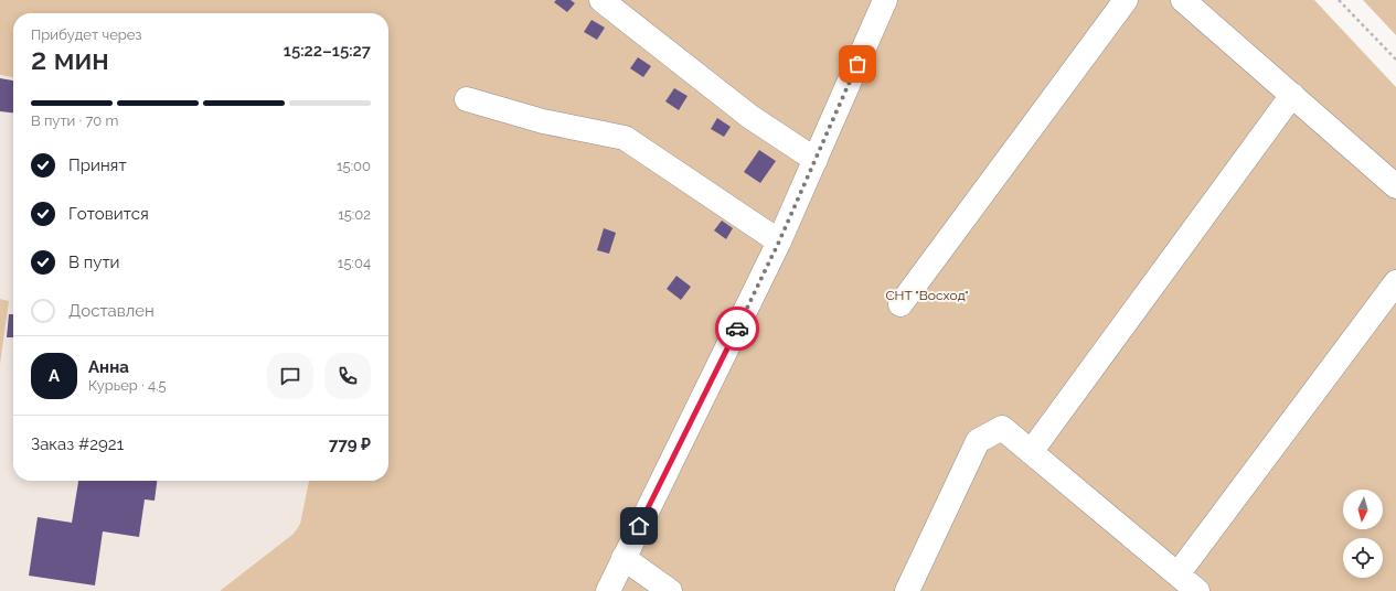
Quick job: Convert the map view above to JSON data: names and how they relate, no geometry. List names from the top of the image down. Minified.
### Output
{"parks":["СНТ \"Восход\""],"north":"bottom","page":{"heading":["2 мин","Прибудет через","15:22–15:27"],"panel":["Анна","Курьер · 4.5","Заказ #2921","779 ₽"],"bar":"В пути · 70 m","list":[["Принят","15:00"],["Готовится","15:02"],["В пути","15:04"],"Доставлен"],"round":"А"}}
